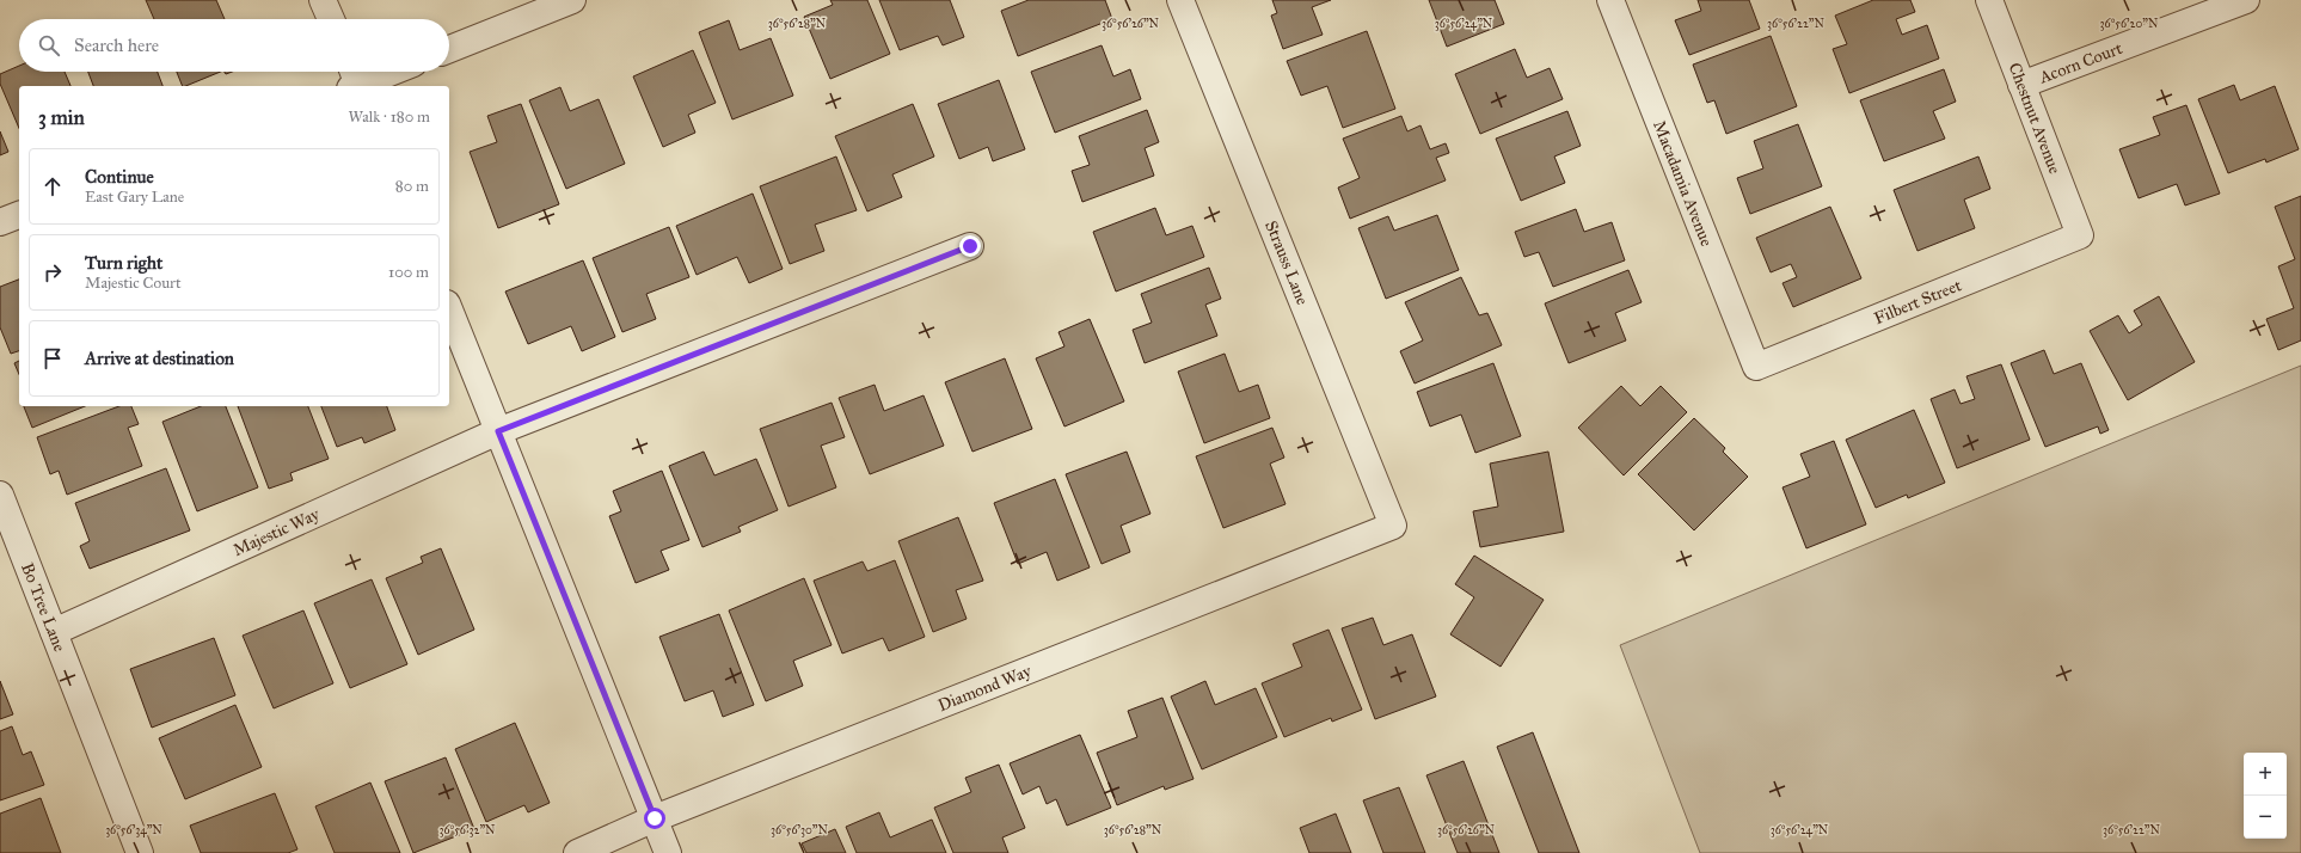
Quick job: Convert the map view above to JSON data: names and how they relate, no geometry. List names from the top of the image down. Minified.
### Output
{"streets":{"street":["Acorn Court","Chestnut Avenue","Macadamia Avenue","Strauss Lane","Filbert Street","Majestic Way","Bo Tree Lane","Diamond Way"]},"crossings":[["Acorn Court","Chestnut Avenue"],["Chestnut Avenue","Filbert Street"],["Macadamia Avenue","Filbert Street"],["Strauss Lane","Diamond Way"],["Majestic Way","Bo Tree Lane"]],"page":{"search":"Search here","heading":["3 min","Walk · 180 m"],"list":[["Continue","East Gary Lane","80 m"],["Turn right","Majestic Court","100 m"],"Arrive at destination"],"map_buttons":["+","−"]},"coordinates":["36°56'28\"N","36°56'26\"N","36°56'24\"N","36°56'22\"N","36°56'20\"N","36°56'34\"N","36°56'32\"N","36°56'30\"N"]}
